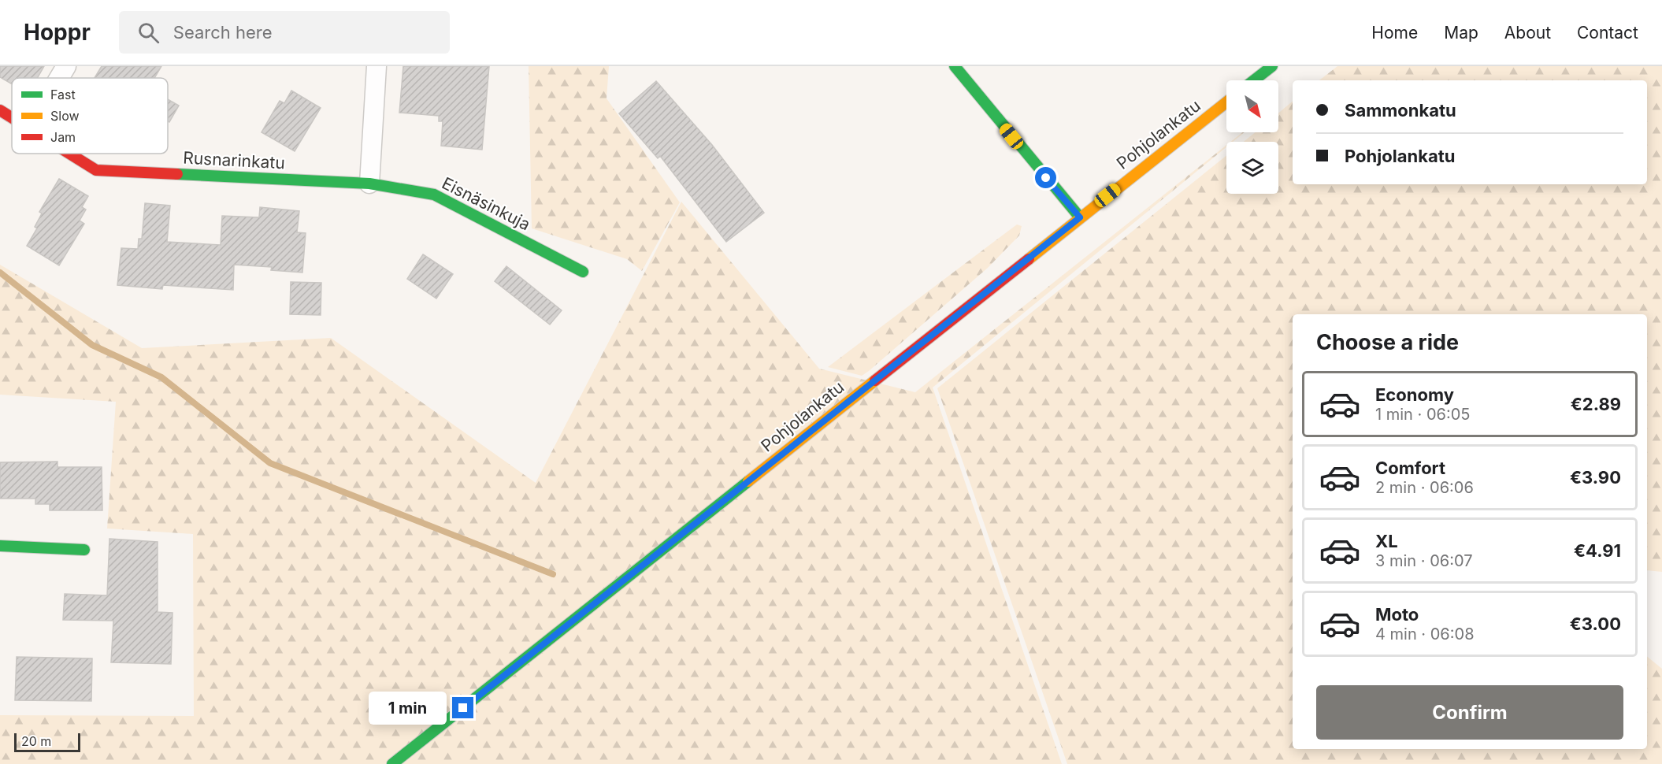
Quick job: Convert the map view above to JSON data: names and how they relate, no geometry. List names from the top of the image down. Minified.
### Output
{"streets":{"main road":["Pohjolankatu","Rusnarinkatu","Eisnäsinkuja"]},"crossings":[["Rusnarinkatu","Eisnäsinkuja"]],"legend":["Fast","Slow","Jam"],"scale_bar":"20 m","north":"bottom right","page":{"header":"Hoppr","search":"Search here","nav":["Home","Map","About","Contact"],"banner":["Sammonkatu","Pohjolankatu"],"heading":"Choose a ride","list":[{"name":"Economy","note":"1 min · 06:05","value":"€2.89"},{"name":"Comfort","note":"2 min · 06:06","value":"€3.90"},{"name":"XL","note":"3 min · 06:07","value":"€4.91"},{"name":"Moto","note":"4 min · 06:08","value":"€3.00"}],"buttons":"Confirm","bubble":"1 min","scale":"20 m"}}
